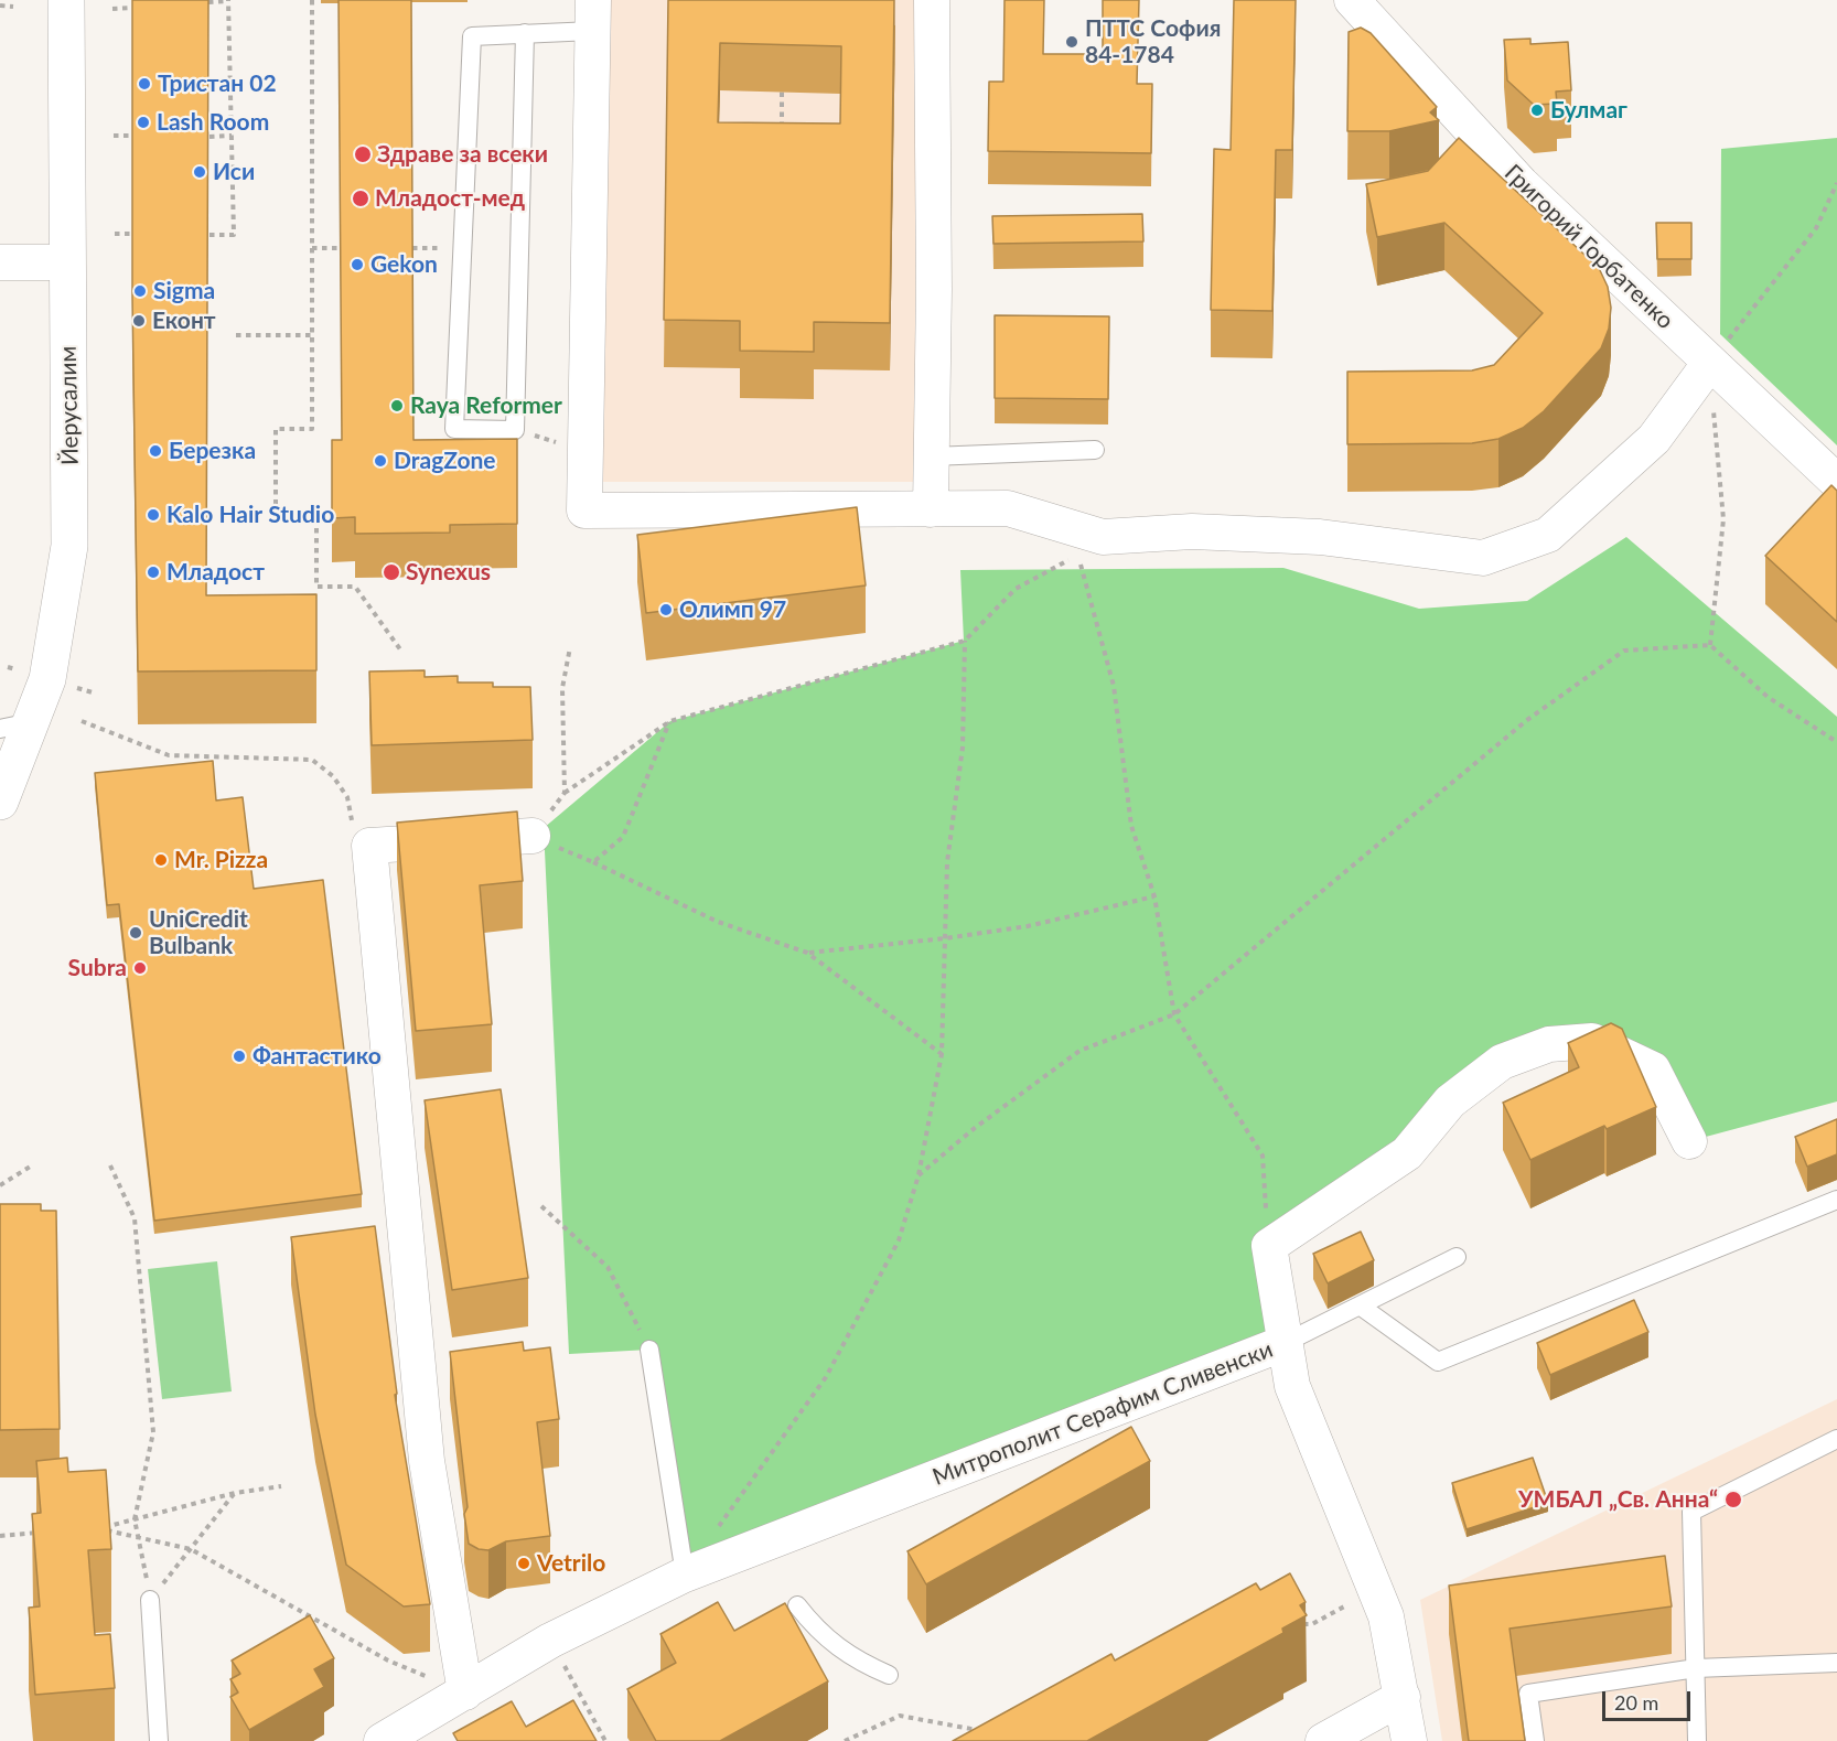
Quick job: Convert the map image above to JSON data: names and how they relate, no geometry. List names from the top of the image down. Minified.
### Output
{"streets":{"street":["Григорий Горбатенко","Йерусалим","Митрополит Серафим Сливенски"]},"places":["ПТТС София 84-1784","Тристан 02","Булмаг","Lash Room","Здраве за всеки","Иси","Младост-мед","Gekon","Sigma","Еконт","Raya Reformer","Березка","DragZone","Kalo Hair Studio","Младост","Synexus","Олимп 97","Mr. Pizza","UniCredit Bulbank","Subra","Фантастико","УМБАЛ „Св. Анна“","Vetrilo"],"scale_bar":"20 m"}
